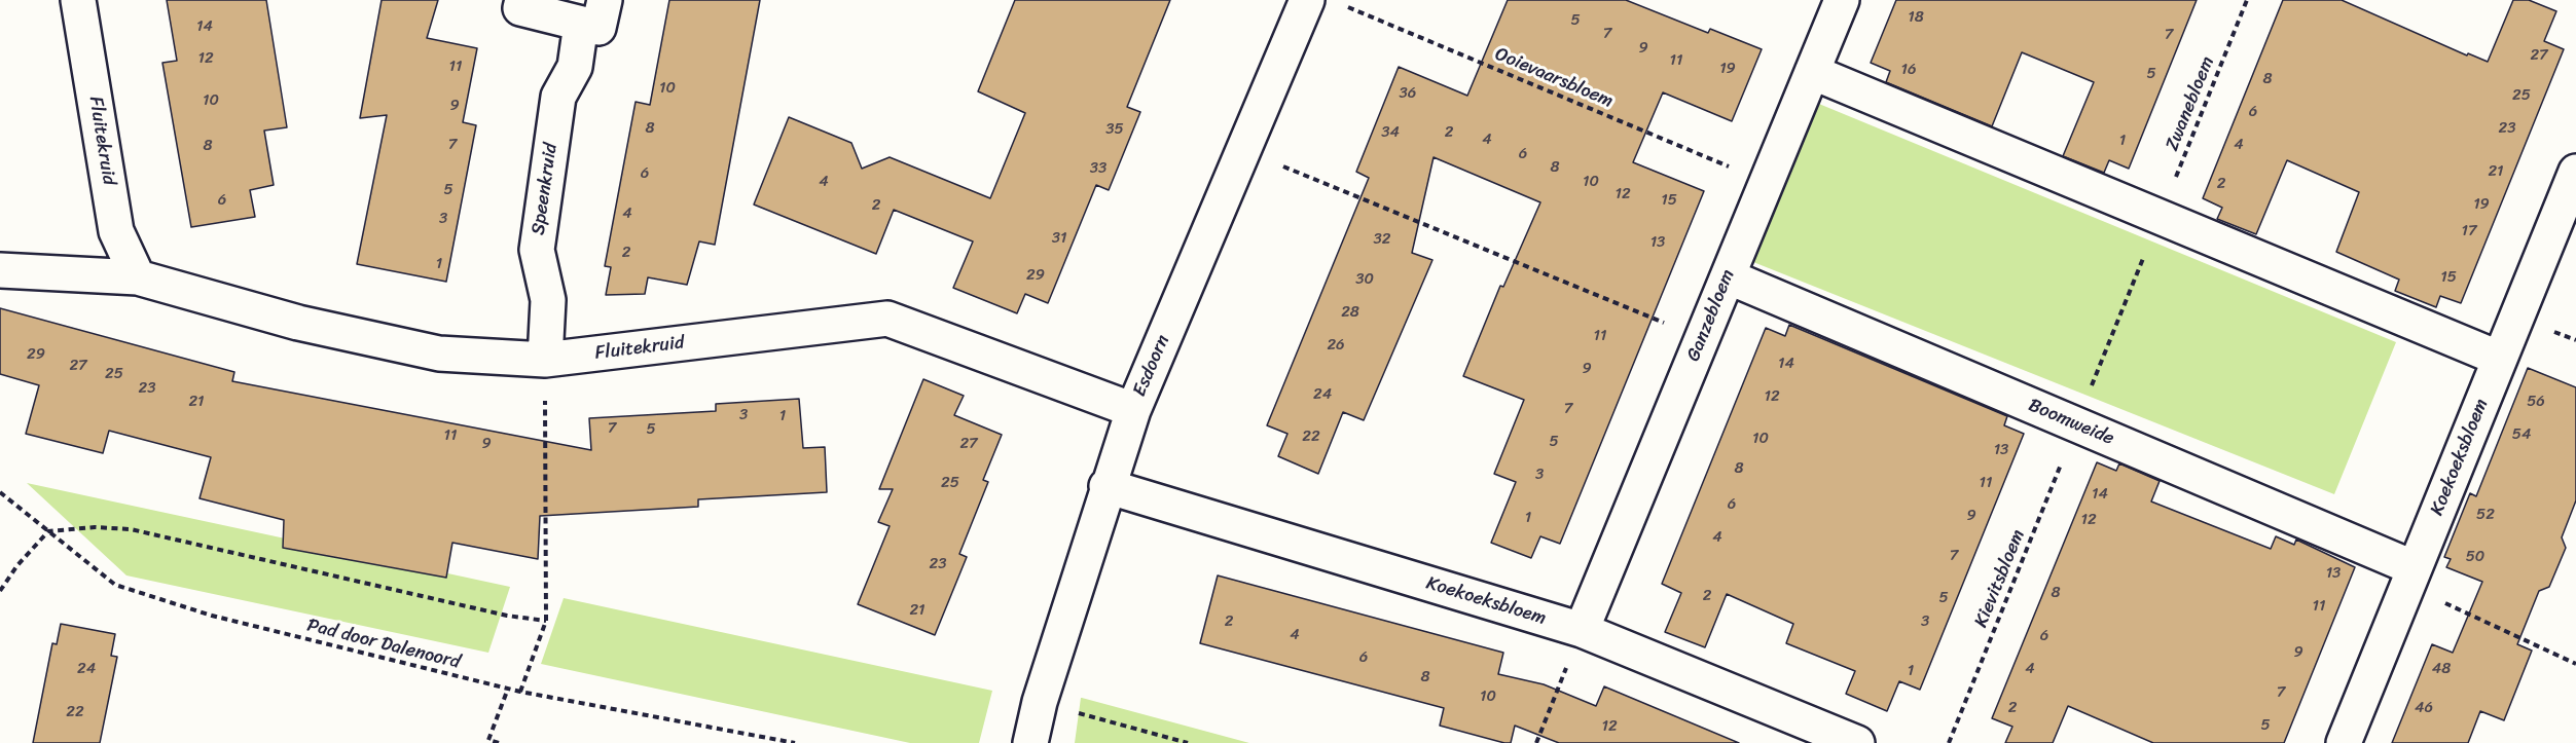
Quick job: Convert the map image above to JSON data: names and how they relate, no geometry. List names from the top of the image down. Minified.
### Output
{"streets":{"street":["Fluitekruid","Speenkruid","Ganzebloem","Esdoorn","Boomweide","Koekoeksbloem"],"path":["Ooievaarsbloem","Zwanebloem","Kievitsbloem","Pad door Dalenoord"]},"crossings":[["Ooievaarsbloem","Ganzebloem"],["Zwanebloem","Boomweide"],["Zwanebloem","Kievitsbloem"],["Fluitekruid","Speenkruid"],["Fluitekruid","Esdoorn"],["Ganzebloem","Boomweide"],["Ganzebloem","Koekoeksbloem"],["Esdoorn","Koekoeksbloem"],["Boomweide","Koekoeksbloem"],["Boomweide","Kievitsbloem"]],"house_numbers":["18","5","14","7","7","9","27","12","11","11","19","16","5","8","10","36","25","10","9","6","8","23","35","34","2","4","1","7","4","8","6","8","33","21","6","4","10","2","5","12","6","15","19","2","4","3","17","31","32","13","2","1","29","15","30","28","11","26","29","14","27","9","25","23","24","12","21","56","7","3","1","7","5","54","11","22","10","5","9","27","13","8","3","25","11","14","6","52","9","1","12","4","7","50","23","13","8","2","5","11","21","2","3","4","6","9","6","24","4","48","1","8","7","10","2","46","22","5","12"]}
